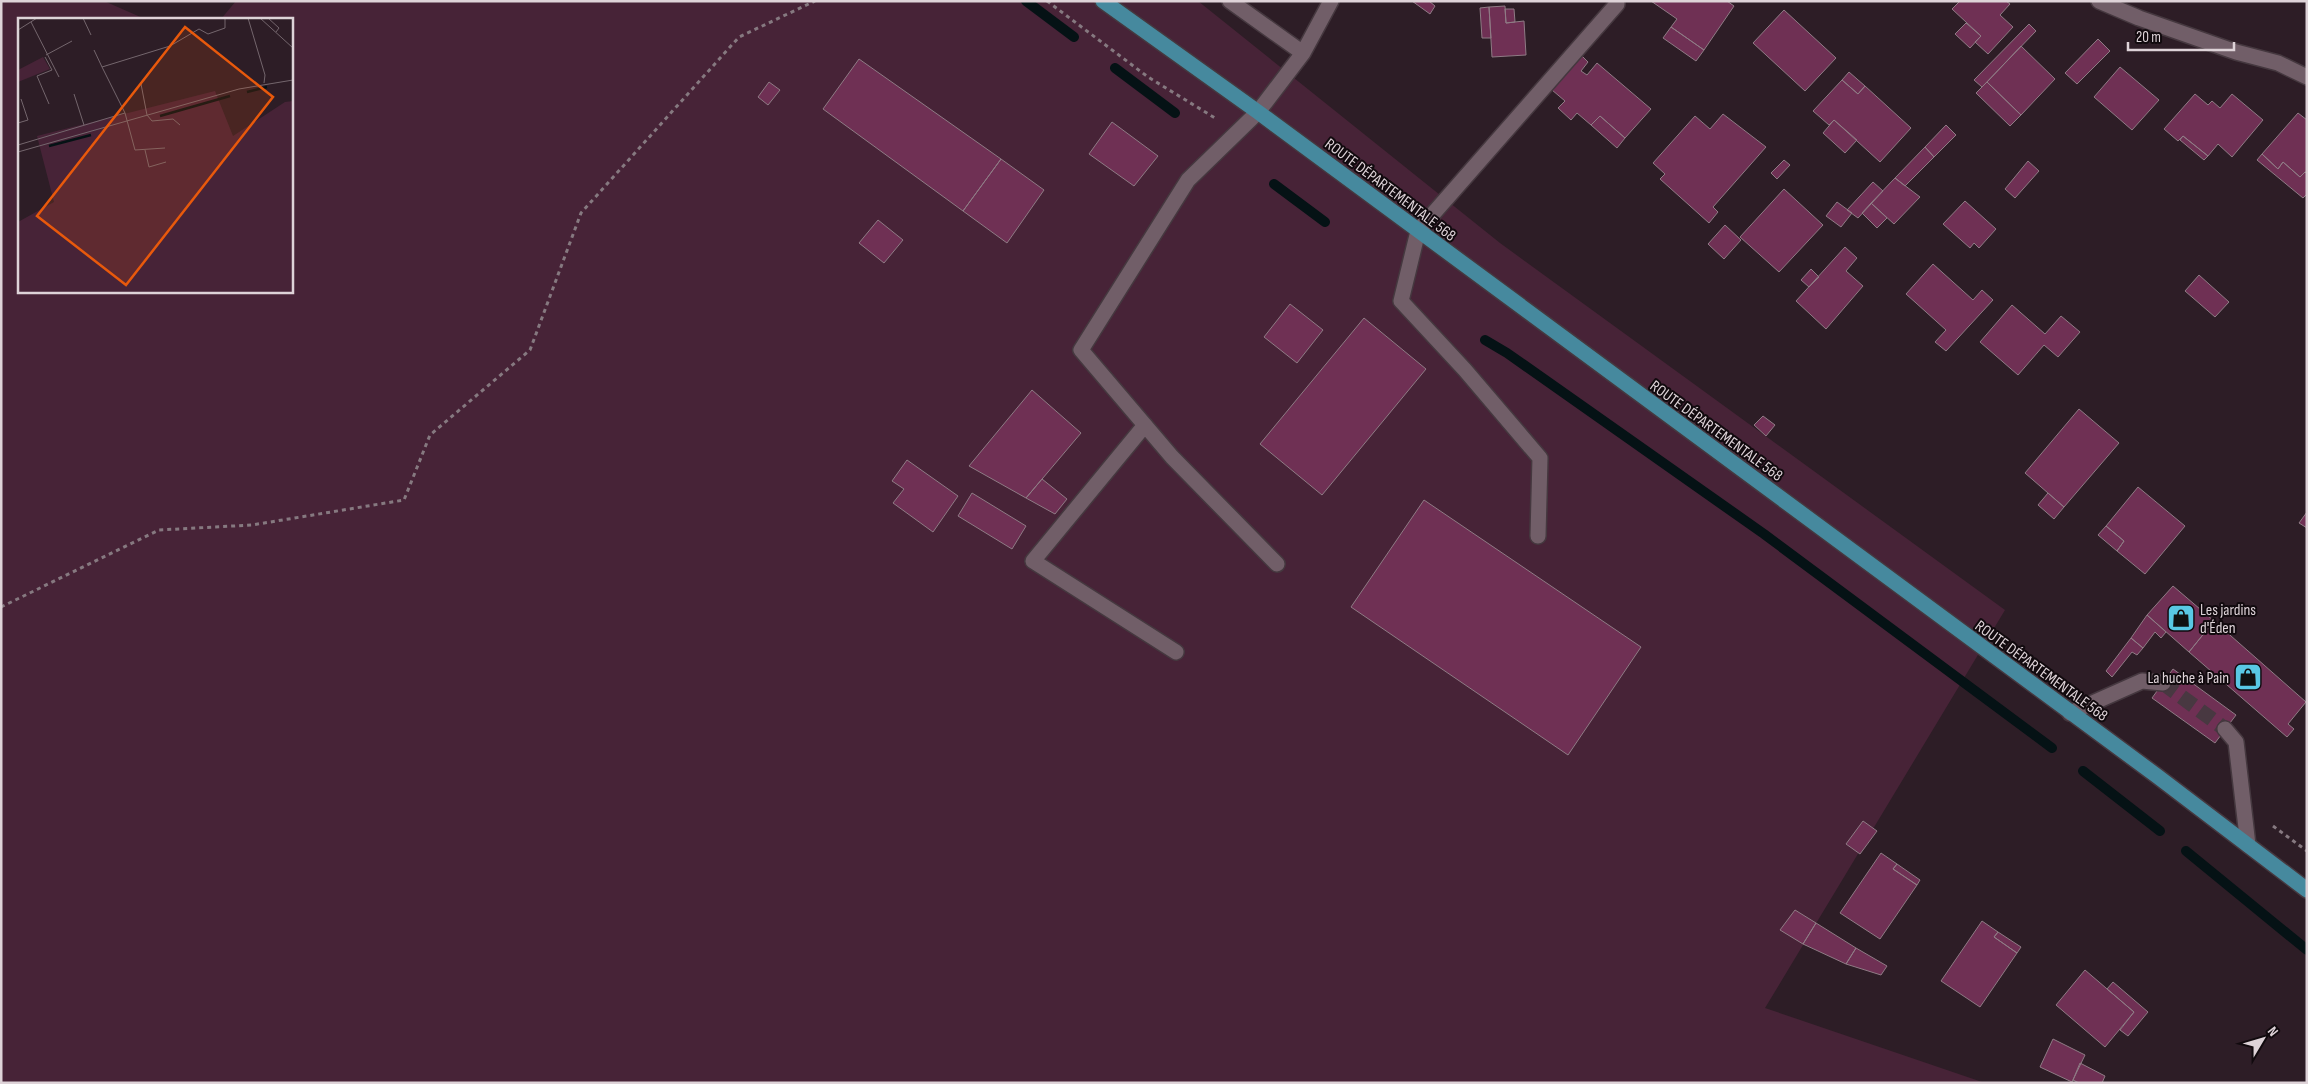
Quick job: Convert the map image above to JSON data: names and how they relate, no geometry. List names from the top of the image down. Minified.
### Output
{"streets":{"main road":["ROUTE DÉPARTEMENTALE 568"]},"places":{"shop":["Les jardins d'Éden","La huche à Pain"]},"scale_bar":"20 m","north":"top right"}
